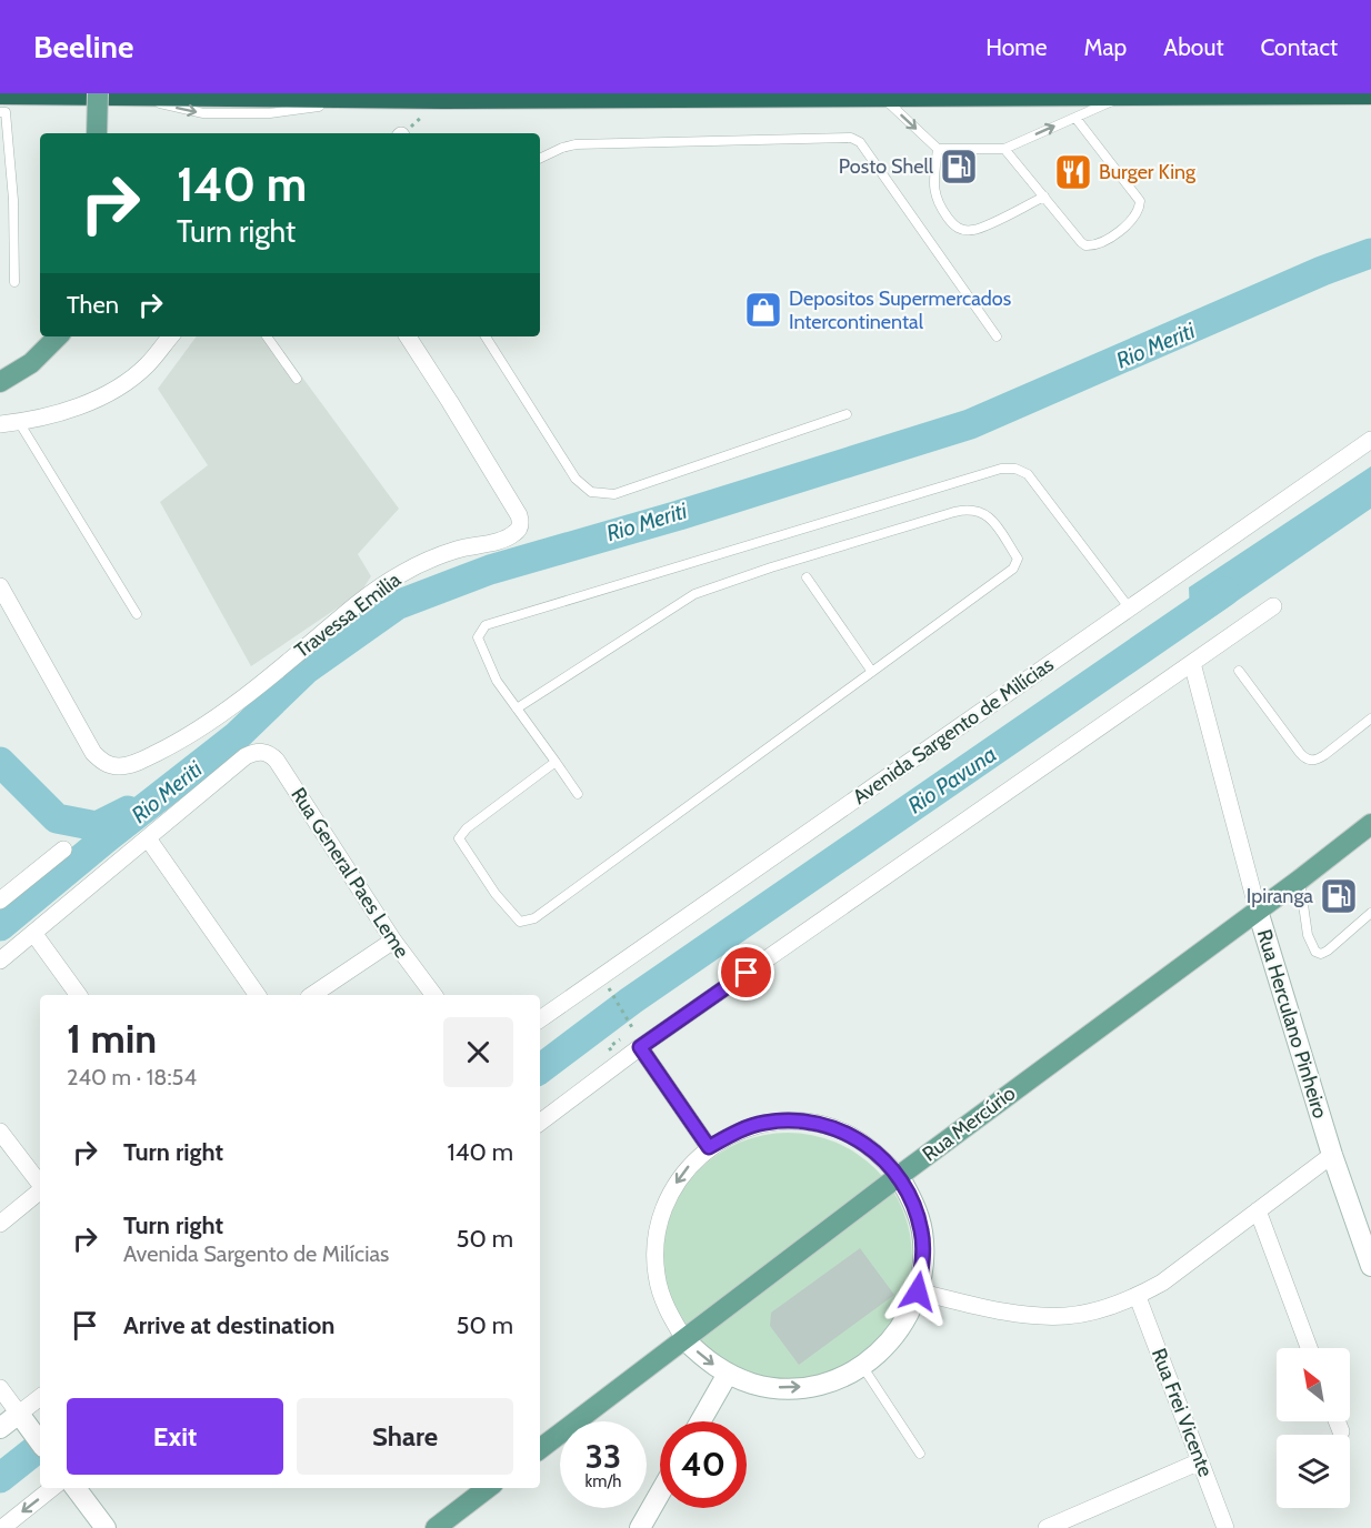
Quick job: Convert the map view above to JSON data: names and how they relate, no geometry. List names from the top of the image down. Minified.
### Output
{"streets":{"main road":["Rua Mercúrio"],"street":["Travessa Emilia","Avenida Sargento de Milícias","Rua General Paes Leme","Rua Herculano Pinheiro","Rua Frei Vicente"]},"crossings":[["Rua Herculano Pinheiro","Rua Mercúrio"]],"water":["Rio Meriti","Rio Pavuna"],"places":{"fuel station":["Posto Shell","Ipiranga"],"restaurant":["Burger King"],"shop":["Depositos Supermercados Intercontinental"]},"north":"top left","page":{"header":"Beeline","nav":["Home","Map","About","Contact"],"turn":["140 m","Turn right"],"then":"Then","heading":["1 min","240 m · 18:54"],"list":[{"name":"Turn right","value":"140 m"},{"name":"Turn right","note":"Avenida Sargento de Milícias","value":"50 m"},{"name":"Arrive at destination","value":"50 m"}],"buttons":["Exit","Share"],"speed":"33 km/h","limit":"40"}}
